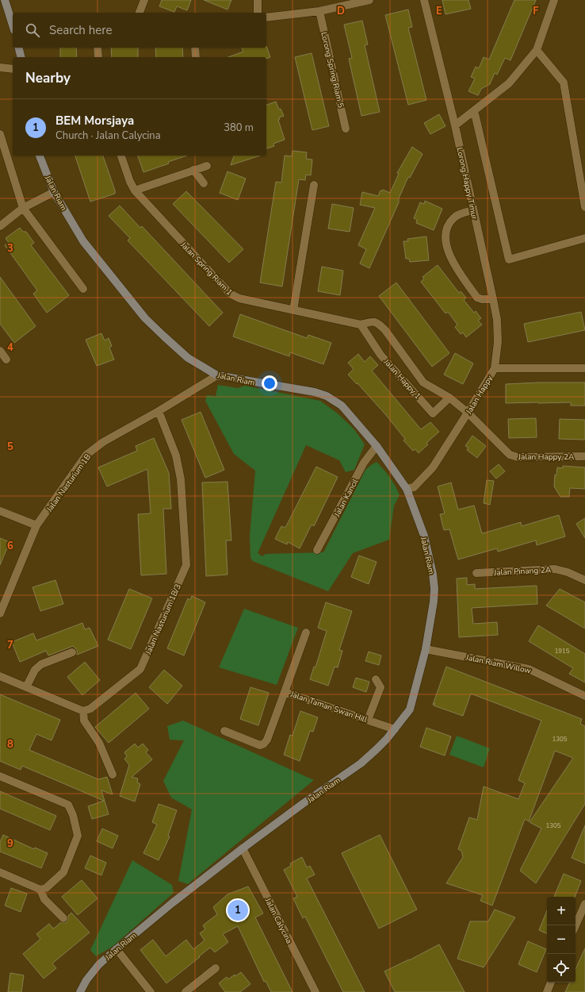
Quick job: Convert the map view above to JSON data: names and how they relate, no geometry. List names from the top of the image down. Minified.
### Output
{"streets":{"main road":["Jalan Riam"],"street":["Lorong Spring Riam 5","Lorong Happy Timur","Jalan Spring Riam 1","Jalan Happy 1","Jalan Happy","Jalan Happy 2A","Jalan Nasturium 1B","Jalan Kancil","Jalan Pinang 2A","Jalan Nasturium 1B/3","Jalan Riam Willow","Jalan Taman Swan Hill","Jalan Calycina"]},"crossings":[["Lorong Happy Timur","Jalan Happy"],["Jalan Riam","Jalan Happy"],["Jalan Riam","Jalan Nasturium 1B"],["Jalan Riam","Jalan Kancil"],["Jalan Riam","Jalan Riam Willow"],["Jalan Riam","Jalan Taman Swan Hill"],["Jalan Riam","Jalan Calycina"],["Jalan Spring Riam 1","Jalan Happy 1"],["Jalan Happy 1","Jalan Happy"],["Jalan Happy 1","Jalan Happy 2A"],["Jalan Happy","Jalan Happy 2A"],["Jalan Nasturium 1B","Jalan Nasturium 1B/3"]],"house_numbers":["1915","1305","1305"],"page":{"search":"Search here","heading":"Nearby","list":[{"mark":"1","name":"BEM Morsjaya","note":"Church · Jalan Calycina","value":"380 m"}],"map_buttons":["+","−"],"pins":"1"},"grid":{"columns":["D","E","F"],"rows":["3","4","5","6","7","8","9"]}}
